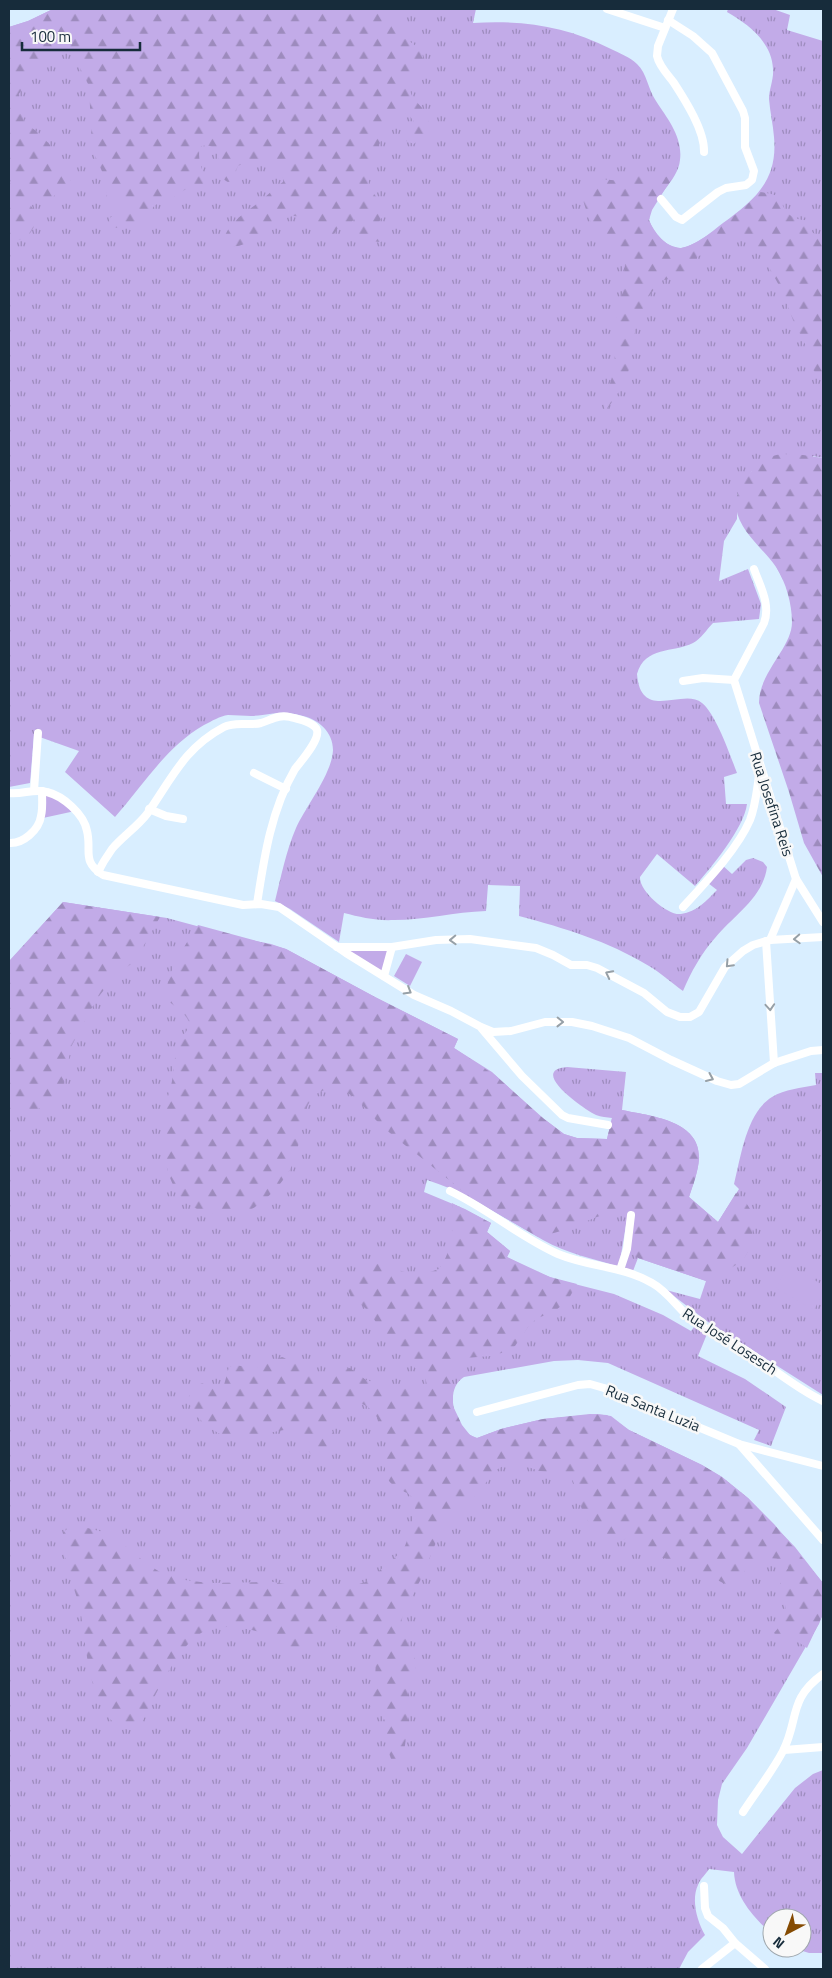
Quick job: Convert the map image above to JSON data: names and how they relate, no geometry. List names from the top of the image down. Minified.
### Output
{"streets":{"street":["Rua Josefina Reis","Rua José Losesch","Rua Santa Luzia"]},"scale_bar":"100 m","north":"bottom left"}
